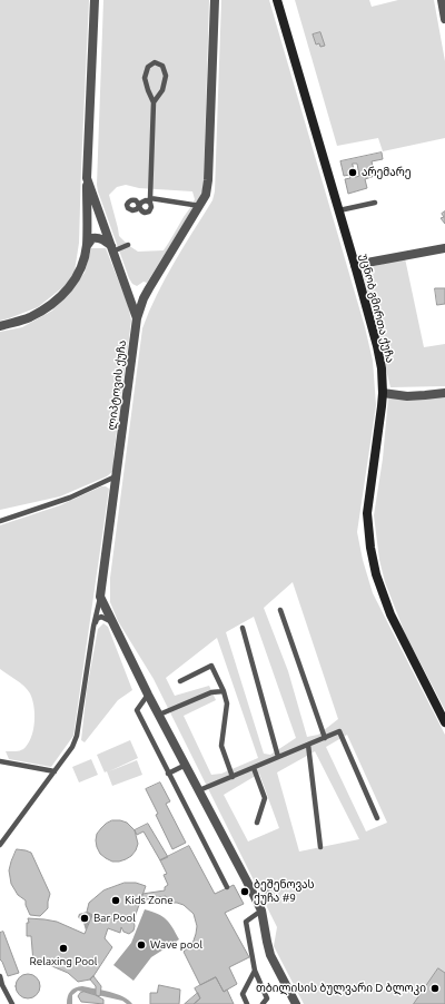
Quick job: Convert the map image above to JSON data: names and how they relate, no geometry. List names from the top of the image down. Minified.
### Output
{"streets":{"main road":["უცნობ გმირთა ქუჩა"],"street":["ლიპტოვის ქუჩა"]},"places":["არემარე","ბეშენოვას ქუჩა #9","Kids Zone","Bar Pool","Wave pool","Relaxing Pool","თბილისის ბულვარი D ბლოკი"]}
